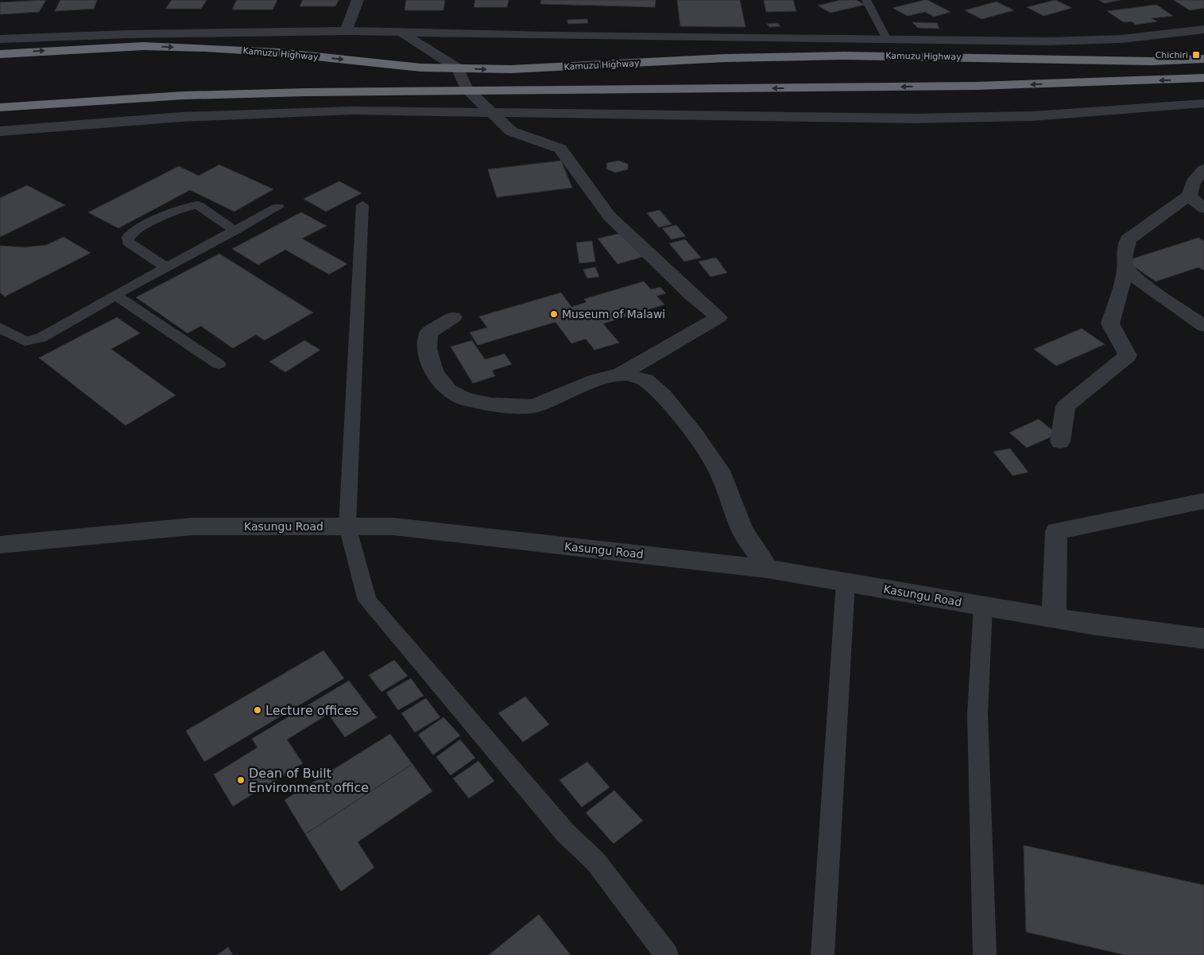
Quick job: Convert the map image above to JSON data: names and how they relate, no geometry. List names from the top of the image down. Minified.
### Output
{"streets":{"highway":["Kamuzu Highway"],"street":["Kasungu Road"]},"places":{"transit":["Chichiri"],"other":["Museum of Malawi","Lecture offices","Dean of Built Environment office"]}}
